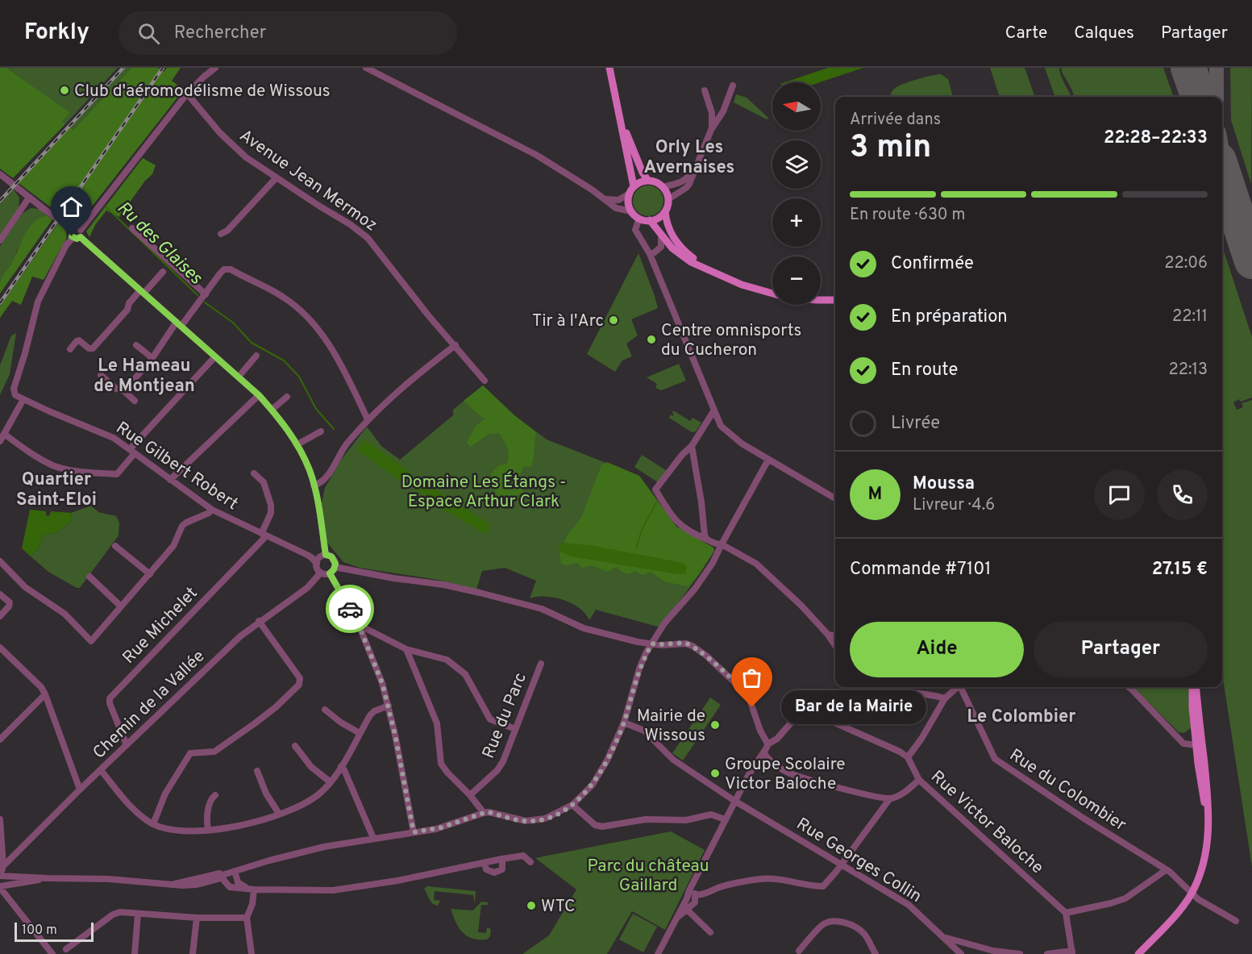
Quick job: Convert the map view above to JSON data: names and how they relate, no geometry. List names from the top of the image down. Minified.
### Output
{"streets":{"street":["Avenue Jean Mermoz","Rue Gilbert Robert","Rue Michelet","Chemin de la Vallée","Rue du Parc","Rue du Colombier","Rue Victor Baloche","Rue Georges Collin"]},"crossings":[["Rue Gilbert Robert","Rue Michelet"],["Rue Gilbert Robert","Chemin de la Vallée"],["Rue Michelet","Chemin de la Vallée"]],"districts":["Orly Les Avernaises","Le Hameau de Montjean","Quartier Saint-Eloi","Le Colombier"],"water":["Ru des Glaises"],"parks":["Domaine Les Étangs - Espace Arthur Clark","Parc du château Gaillard"],"places":["Club d'aéromodélisme de Wissous","Tir à l'Arc","Centre omnisports du Cucheron","Bar de la Mairie","Mairie de Wissous","Groupe Scolaire Victor Baloche","WTC"],"scale_bar":"100 m","north":"left","page":{"header":"Forkly","search":"Rechercher","nav":["Carte","Calques","Partager"],"map_buttons":["+","−"],"heading":["3 min","Arrivée dans","22:28–22:33"],"panel":["Moussa","Livreur · 4.6","Commande #7101","27.15 €"],"bar":"En route · 630 m","list":[["Confirmée","22:06"],["En préparation","22:11"],["En route","22:13"],"Livrée"],"round":"M","buttons":["Aide","Partager"],"bubble":"Bar de la Mairie","scale":"100 m"}}
